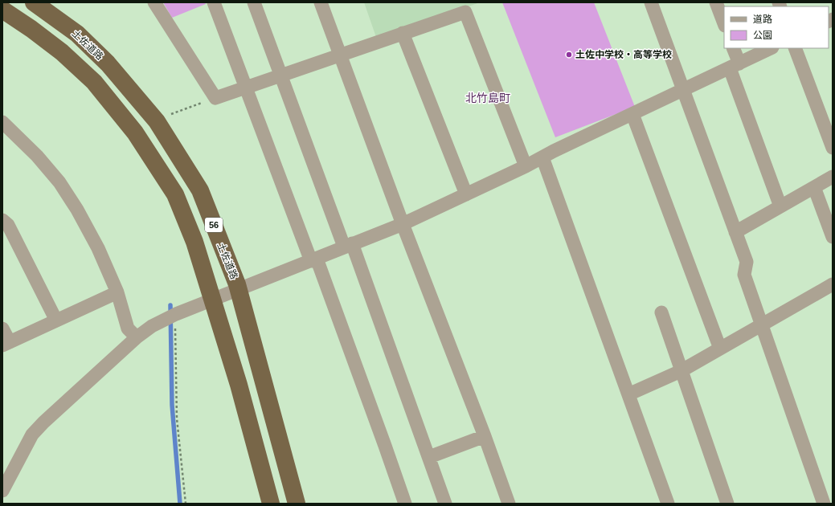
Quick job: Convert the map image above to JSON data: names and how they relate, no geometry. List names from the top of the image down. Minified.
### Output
{"streets":{"highway":["土佐道路","56"]},"districts":["北竹島町"],"places":["土佐中学校・高等学校"],"legend":["道路","公園"]}
